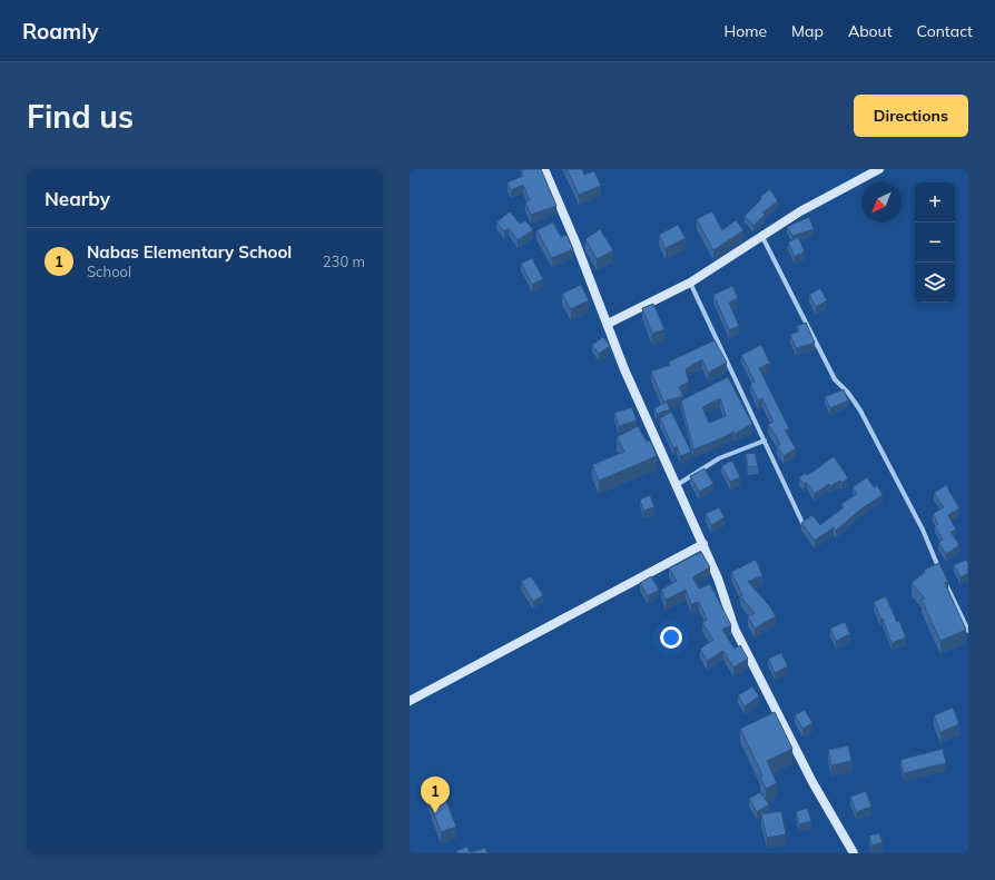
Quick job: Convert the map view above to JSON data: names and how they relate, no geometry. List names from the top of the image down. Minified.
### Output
{"north":"bottom left","page":{"header":"Roamly","nav":["Home","Map","About","Contact"],"buttons":"Directions","title":"Find us","heading":"Nearby","map_buttons":["+","−"],"list":[{"mark":"1","name":"Nabas Elementary School","note":"School","value":"230 m"}],"pins":"1"}}
